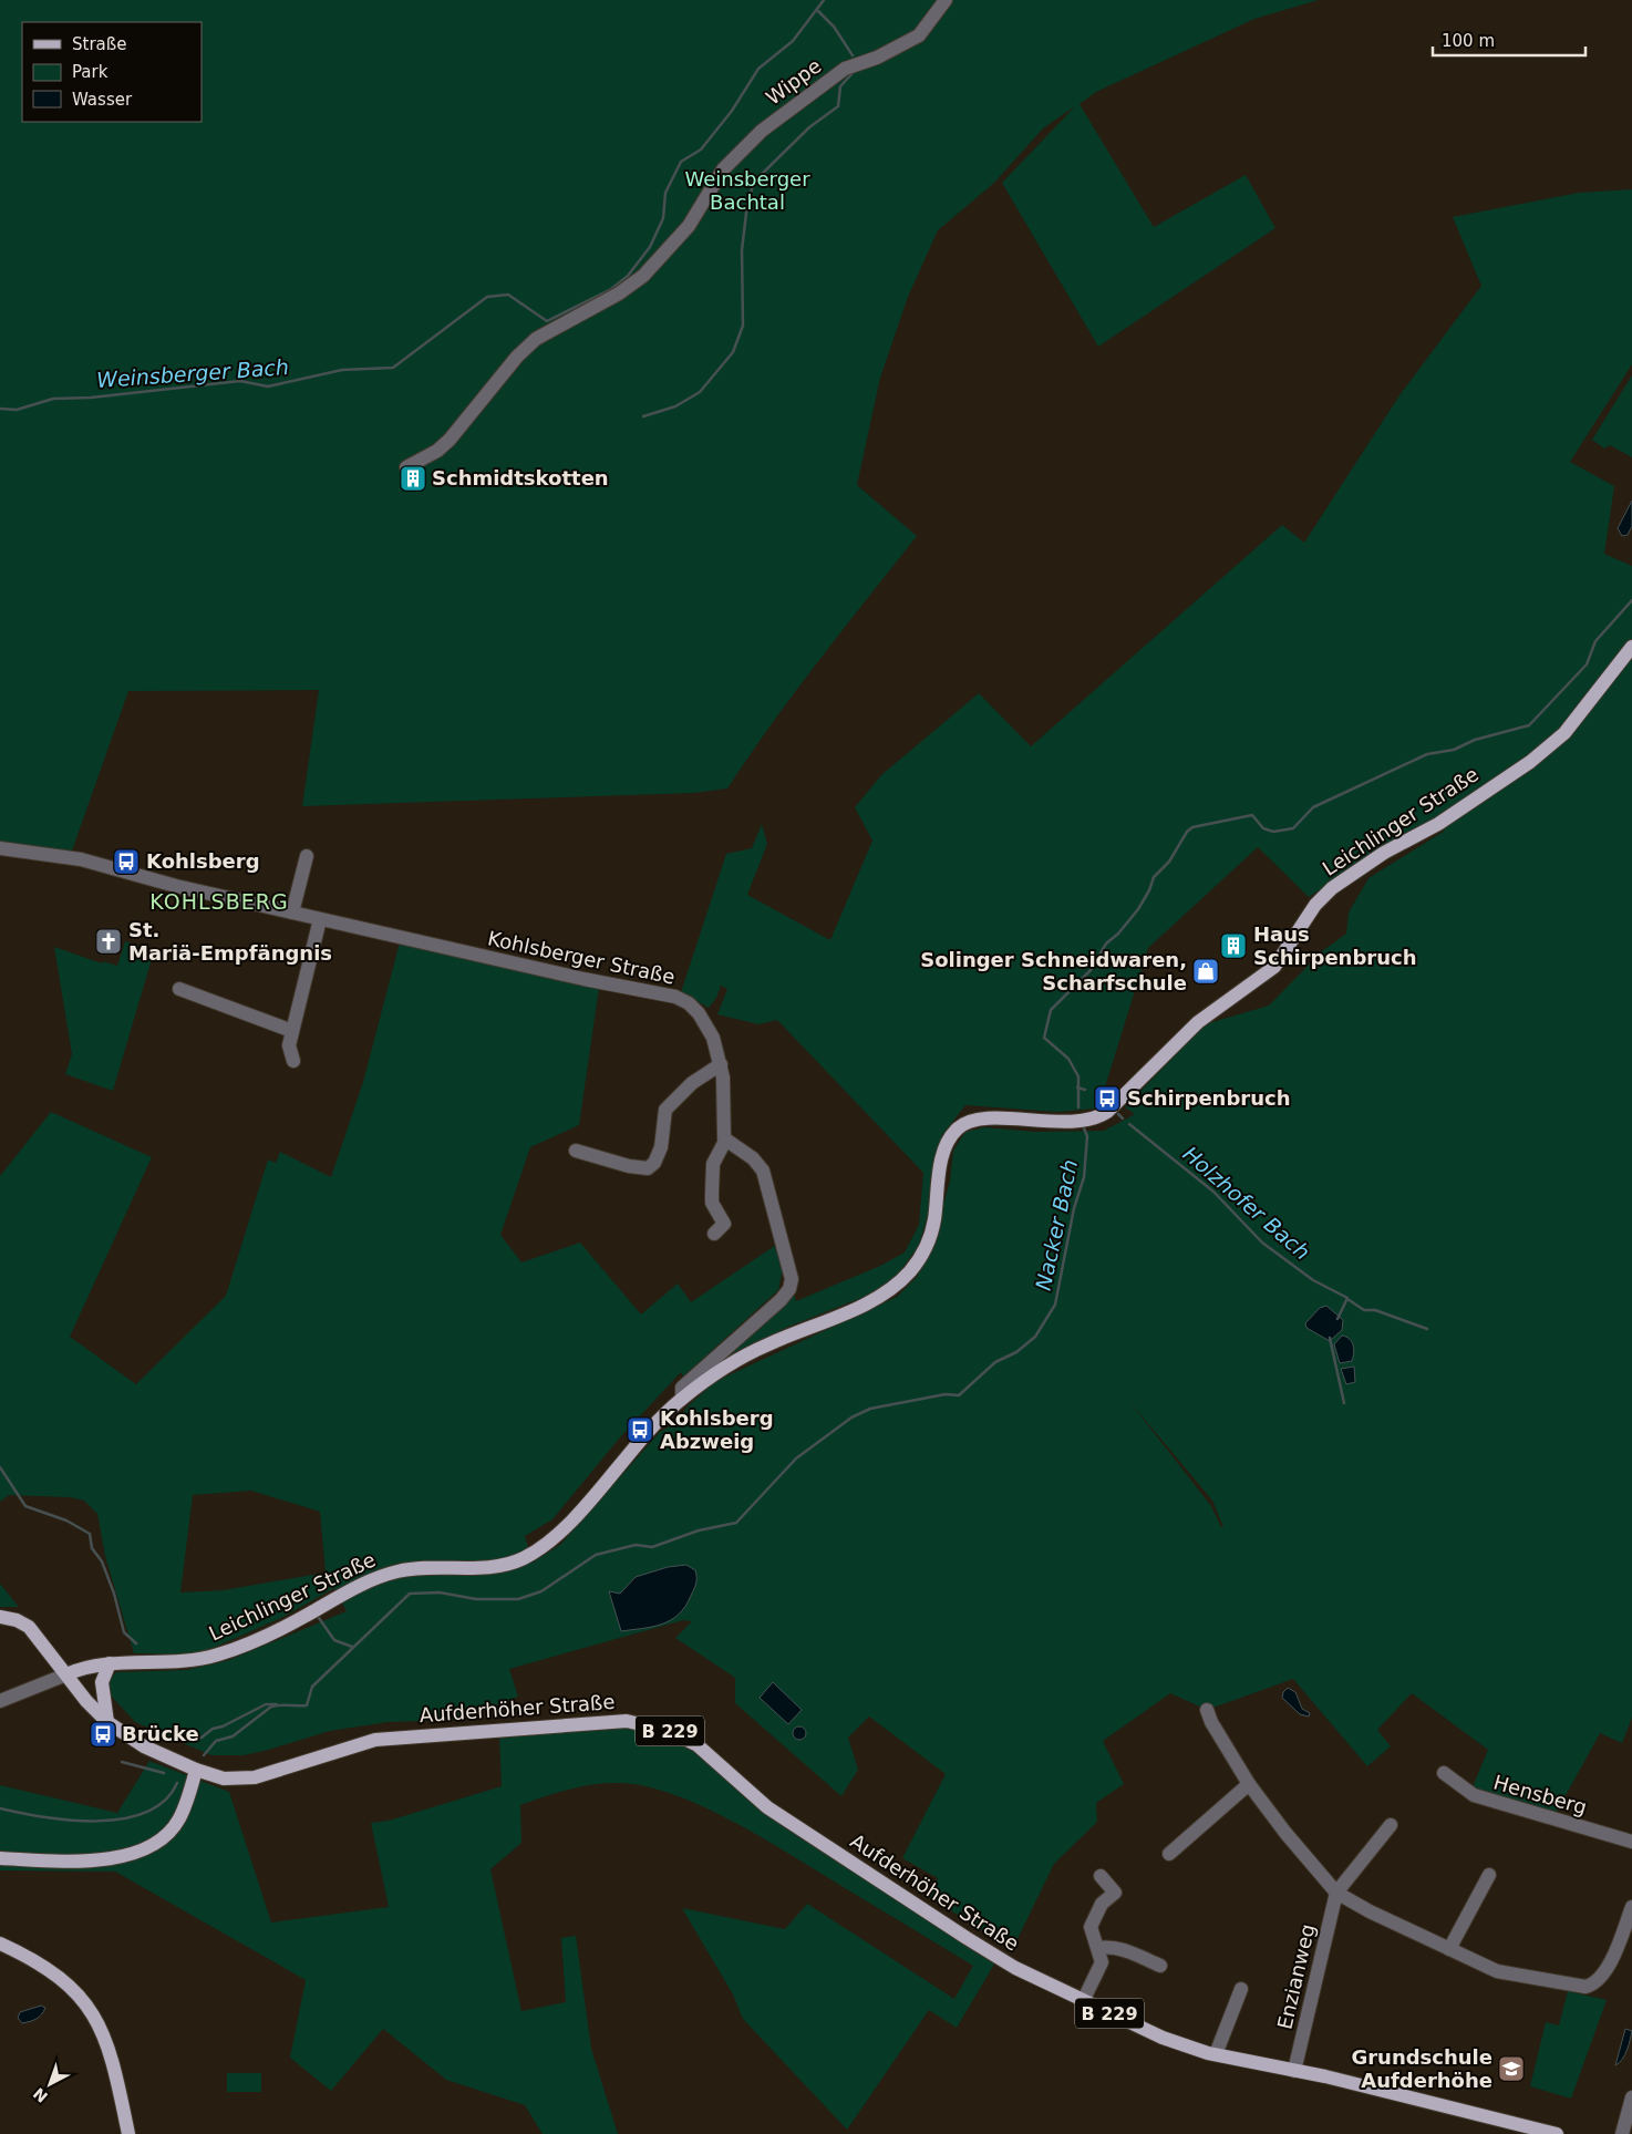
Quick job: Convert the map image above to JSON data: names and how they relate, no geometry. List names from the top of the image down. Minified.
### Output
{"streets":{"main road":["Leichlinger Straße","Aufderhöher Straße","B 229"],"street":["Wippe","Kohlsberger Straße","Hensberg","Enzianweg"]},"crossings":[["Leichlinger Straße","Aufderhöher Straße"],["Leichlinger Straße","B 229"],["Aufderhöher Straße","B 229"],["Aufderhöher Straße","Enzianweg"]],"districts":["KOHLSBERG"],"water":["Weinsberger Bach","Holzhofer Bach","Nacker Bach"],"parks":["Weinsberger Bachtal"],"places":{"building":["Schmidtskotten","Haus Schirpenbruch"],"bus stop":["Kohlsberg","Schirpenbruch","Kohlsberg Abzweig","Brücke"],"church":["St. Mariä-Empfängnis"],"shop":["Solinger Schneidwaren, Scharfschule"],"school or university":["Grundschule Aufderhöhe"]},"legend":["Straße","Park","Wasser"],"scale_bar":"100 m","north":"bottom left"}
